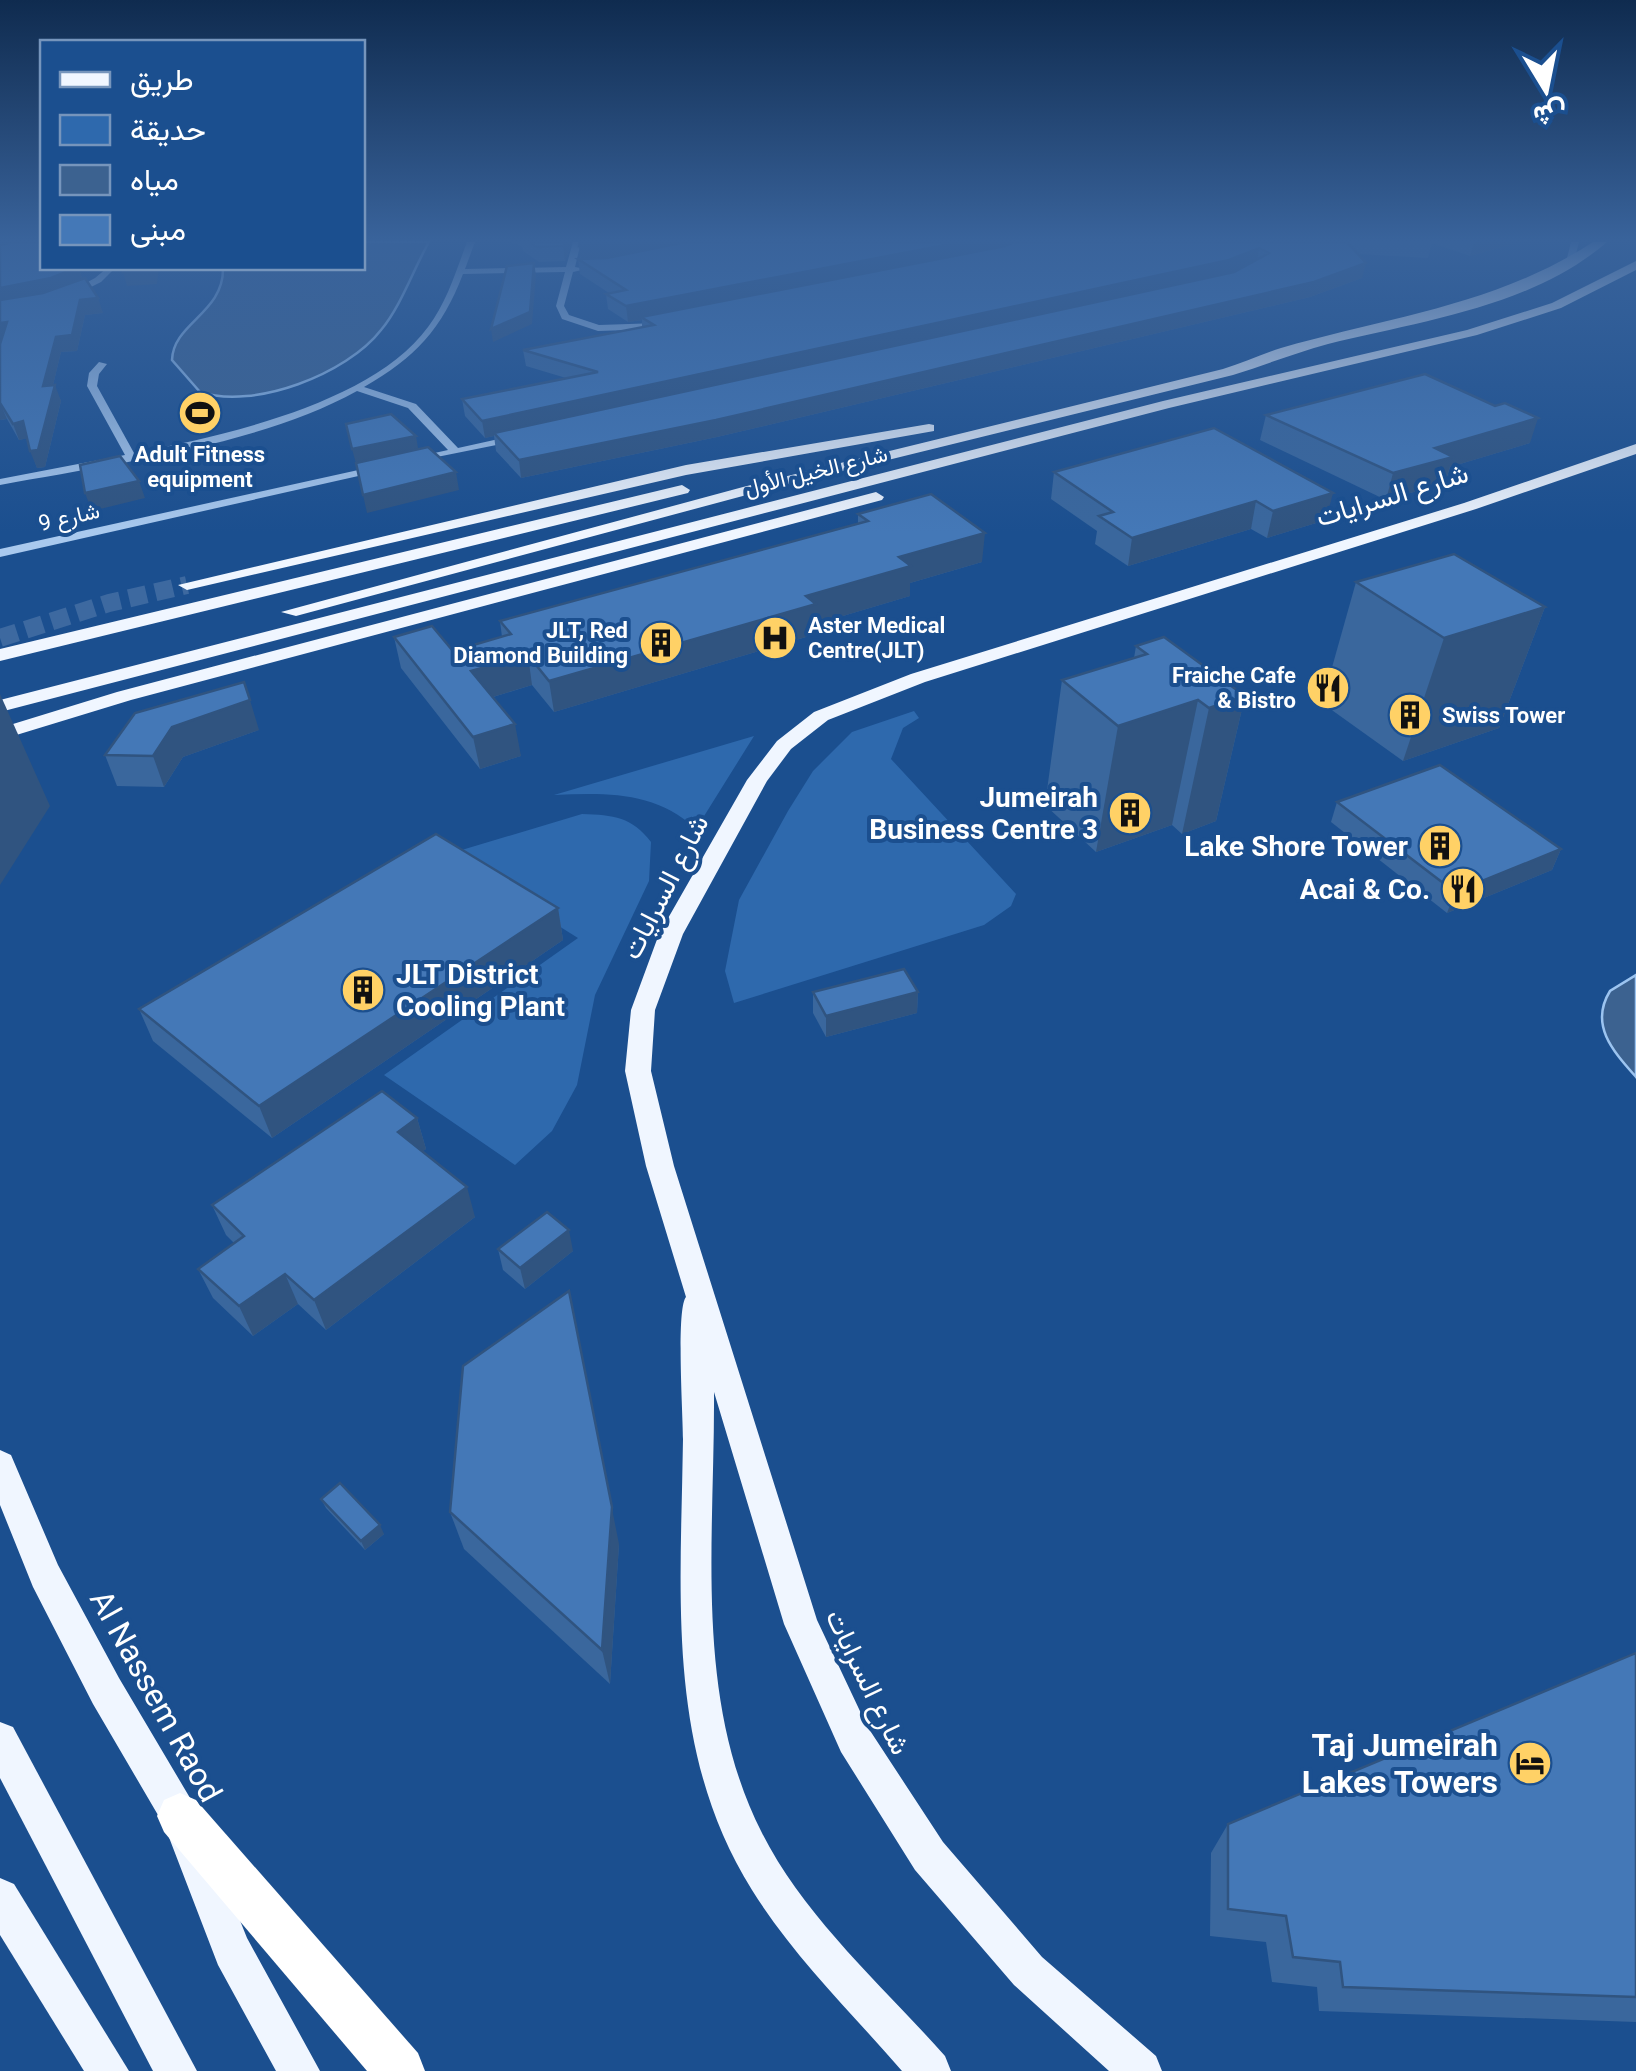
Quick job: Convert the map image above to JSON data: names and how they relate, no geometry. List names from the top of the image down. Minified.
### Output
{"streets":{"main road":["شارع الخيل الأول","شارع السرايات","Al Nassem Raod"],"street":["شارع 9"]},"places":{"sports":["Adult Fitness equipment"],"hospital":["Aster Medical Centre(JLT)"],"building":["JLT, Red Diamond Building","Swiss Tower","Jumeirah Business Centre 3","Lake Shore Tower","JLT District Cooling Plant"],"restaurant":["Fraiche Cafe & Bistro","Acai & Co."],"hotel":["Taj Jumeirah Lakes Towers"]},"legend":["طريق","حديقة","مياه","مبنى"],"north":"bottom"}
